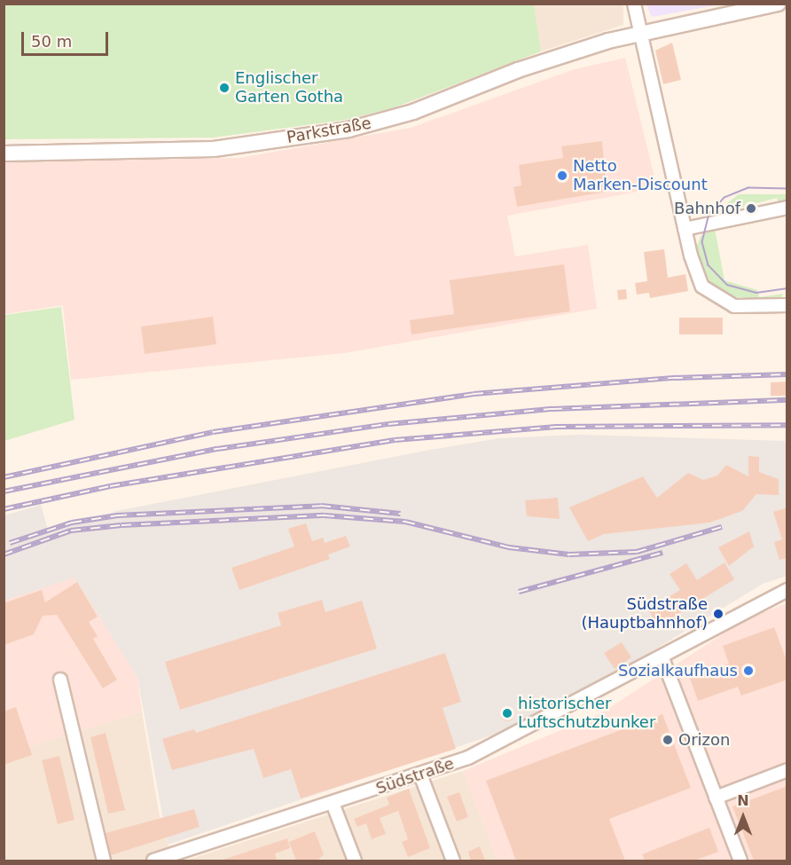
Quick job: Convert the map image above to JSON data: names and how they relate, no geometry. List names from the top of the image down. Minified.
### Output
{"streets":{"street":["Parkstraße","Südstraße"]},"places":["Englischer Garten Gotha","Netto Marken-Discount","Bahnhof","Südstraße (Hauptbahnhof)","Sozialkaufhaus","historischer Luftschutzbunker","Orizon"],"scale_bar":"50 m","north":"top"}
